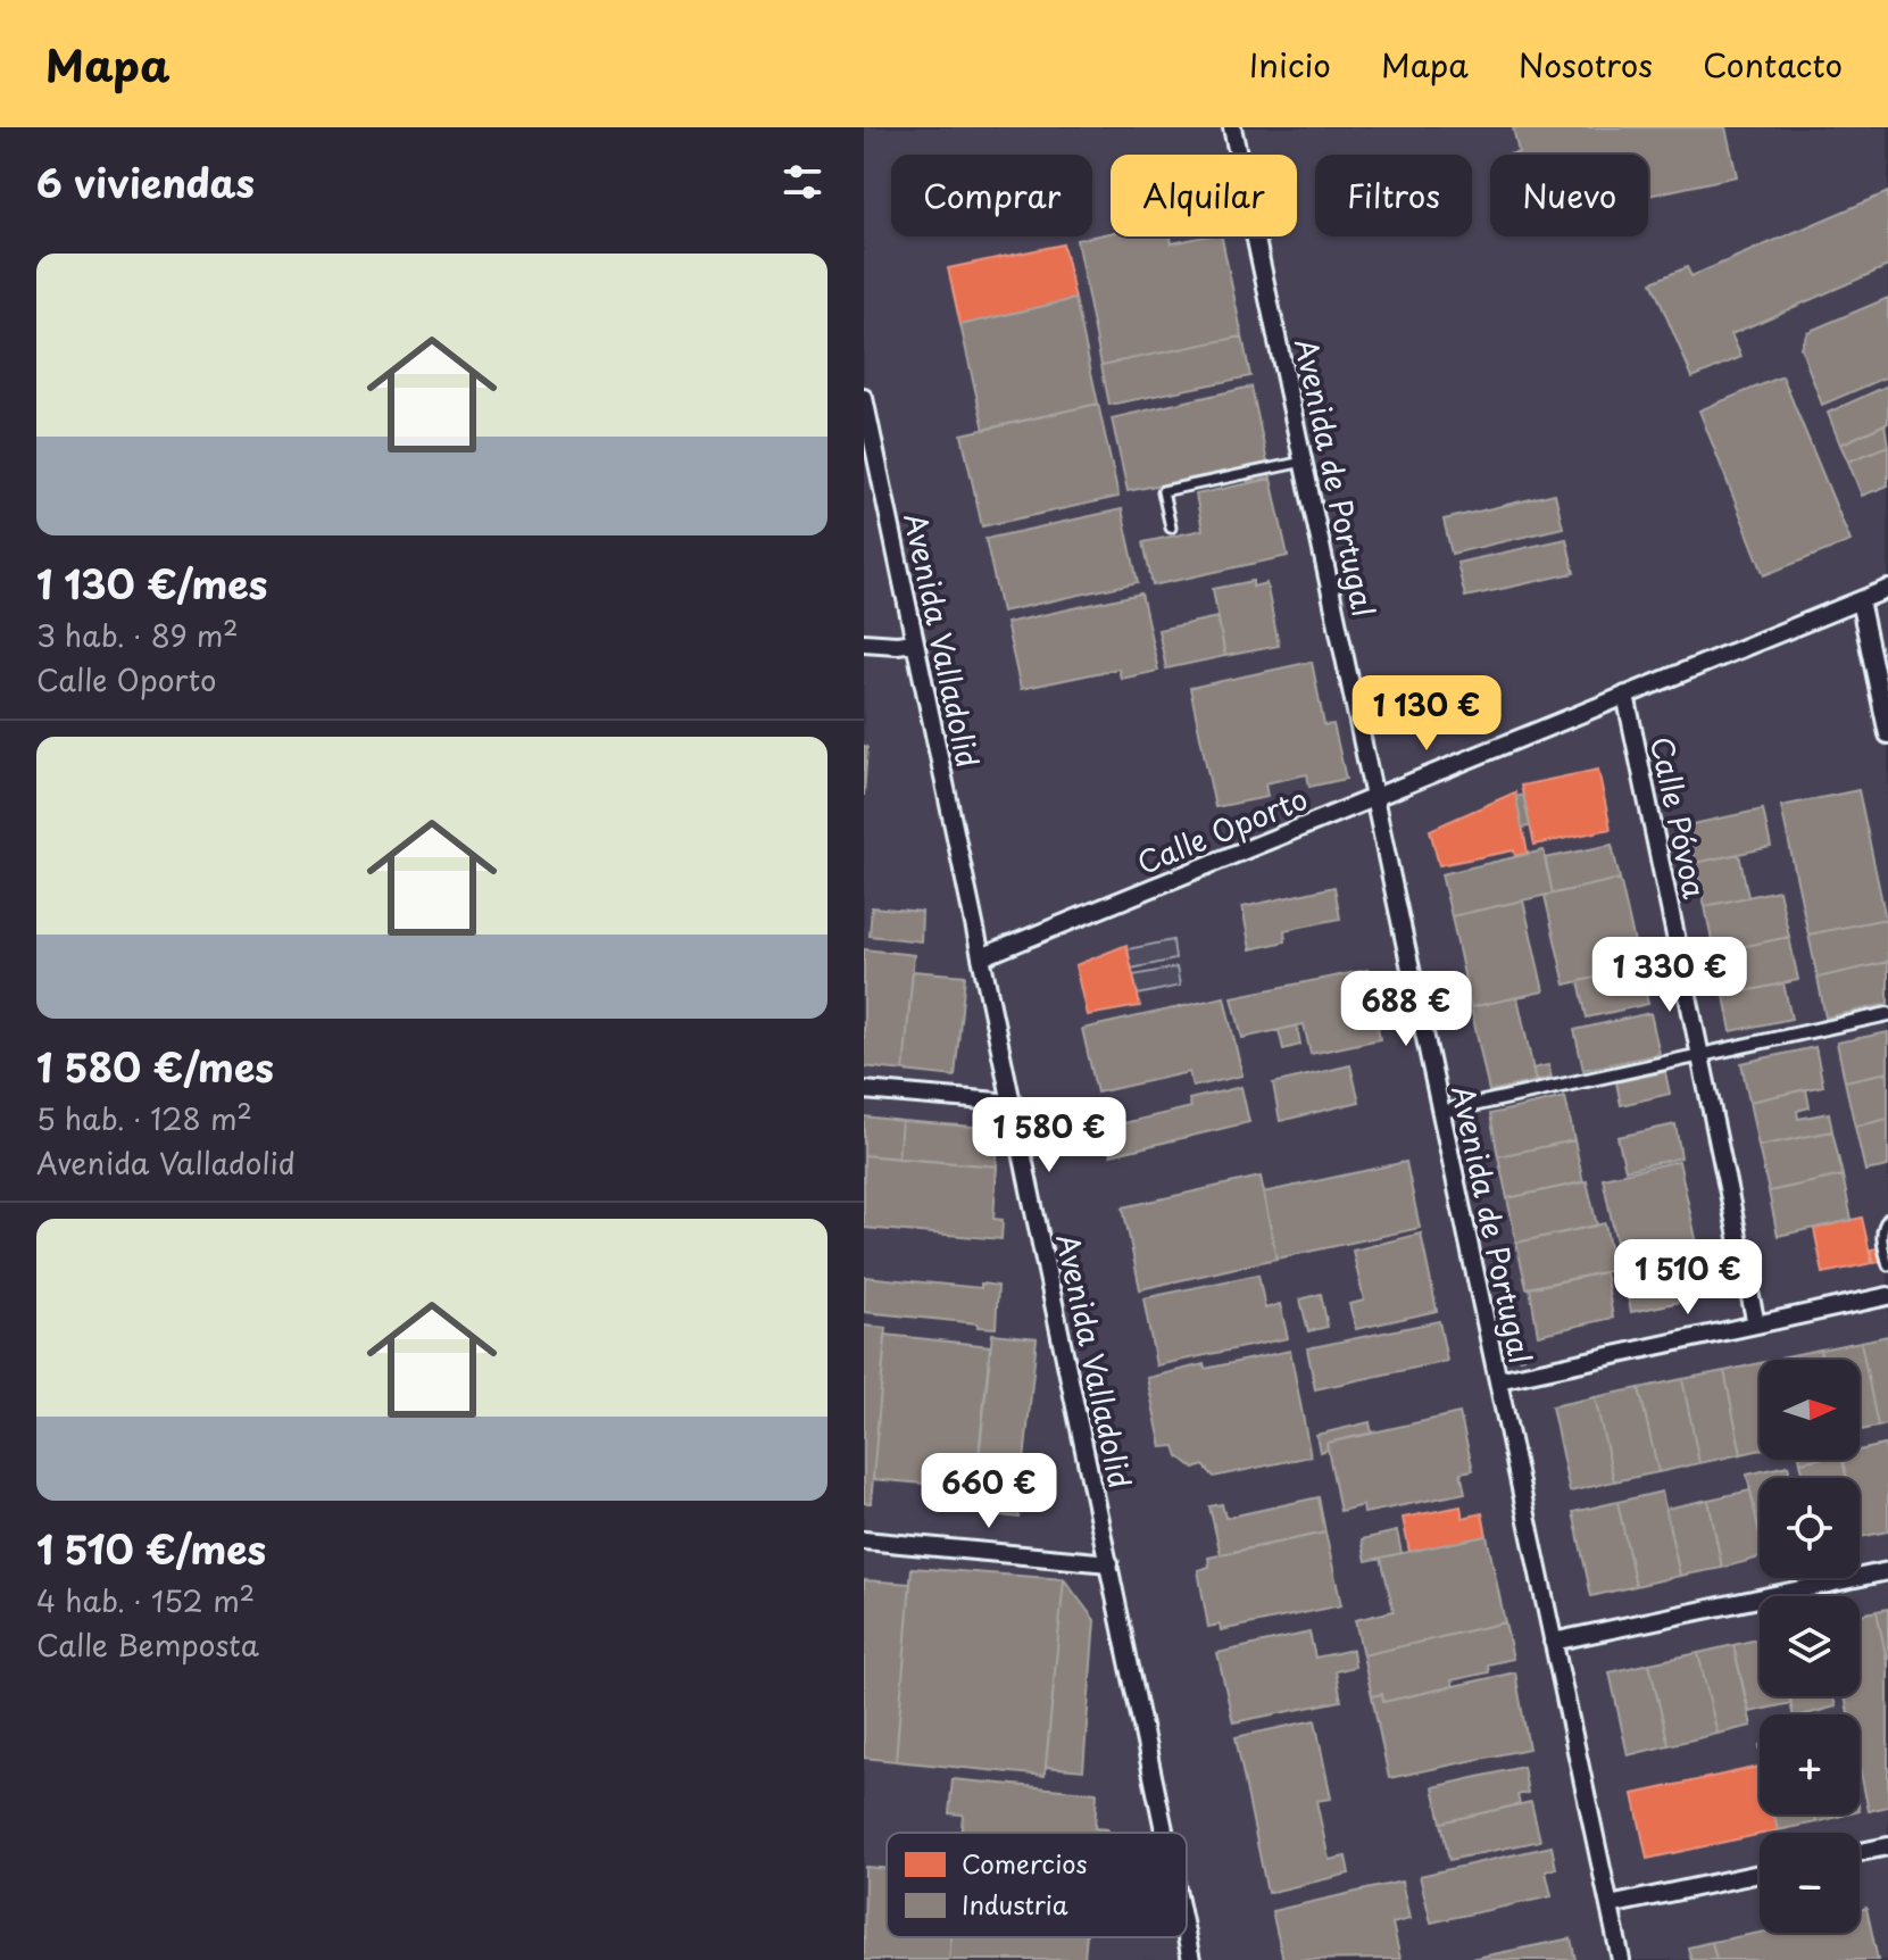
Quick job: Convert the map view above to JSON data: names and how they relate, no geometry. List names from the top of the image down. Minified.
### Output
{"streets":{"street":["Avenida de Portugal","Avenida Valladolid","Calle Póvoa","Calle Oporto"]},"crossings":[["Avenida de Portugal","Calle Oporto"],["Avenida Valladolid","Calle Oporto"],["Calle Póvoa","Calle Oporto"]],"legend":["Comercios","Industria"],"north":"right","page":{"header":"Mapa","nav":["Inicio","Mapa","Nosotros","Contacto"],"heading":"6 viviendas","chip":["Comprar","Alquilar","Filtros","Nuevo"],"list":[{"name":"1 130 €/mes","note":"3 hab. · 89 m² · Calle Oporto"},{"name":"1 580 €/mes","note":"5 hab. · 128 m² · Avenida Valladolid"},{"name":"1 510 €/mes","note":"4 hab. · 152 m² · Calle Bemposta"}],"price":["1 130 €","1 330 €","688 €","1 580 €","1 510 €","660 €"],"map_buttons":["+","−"]}}
